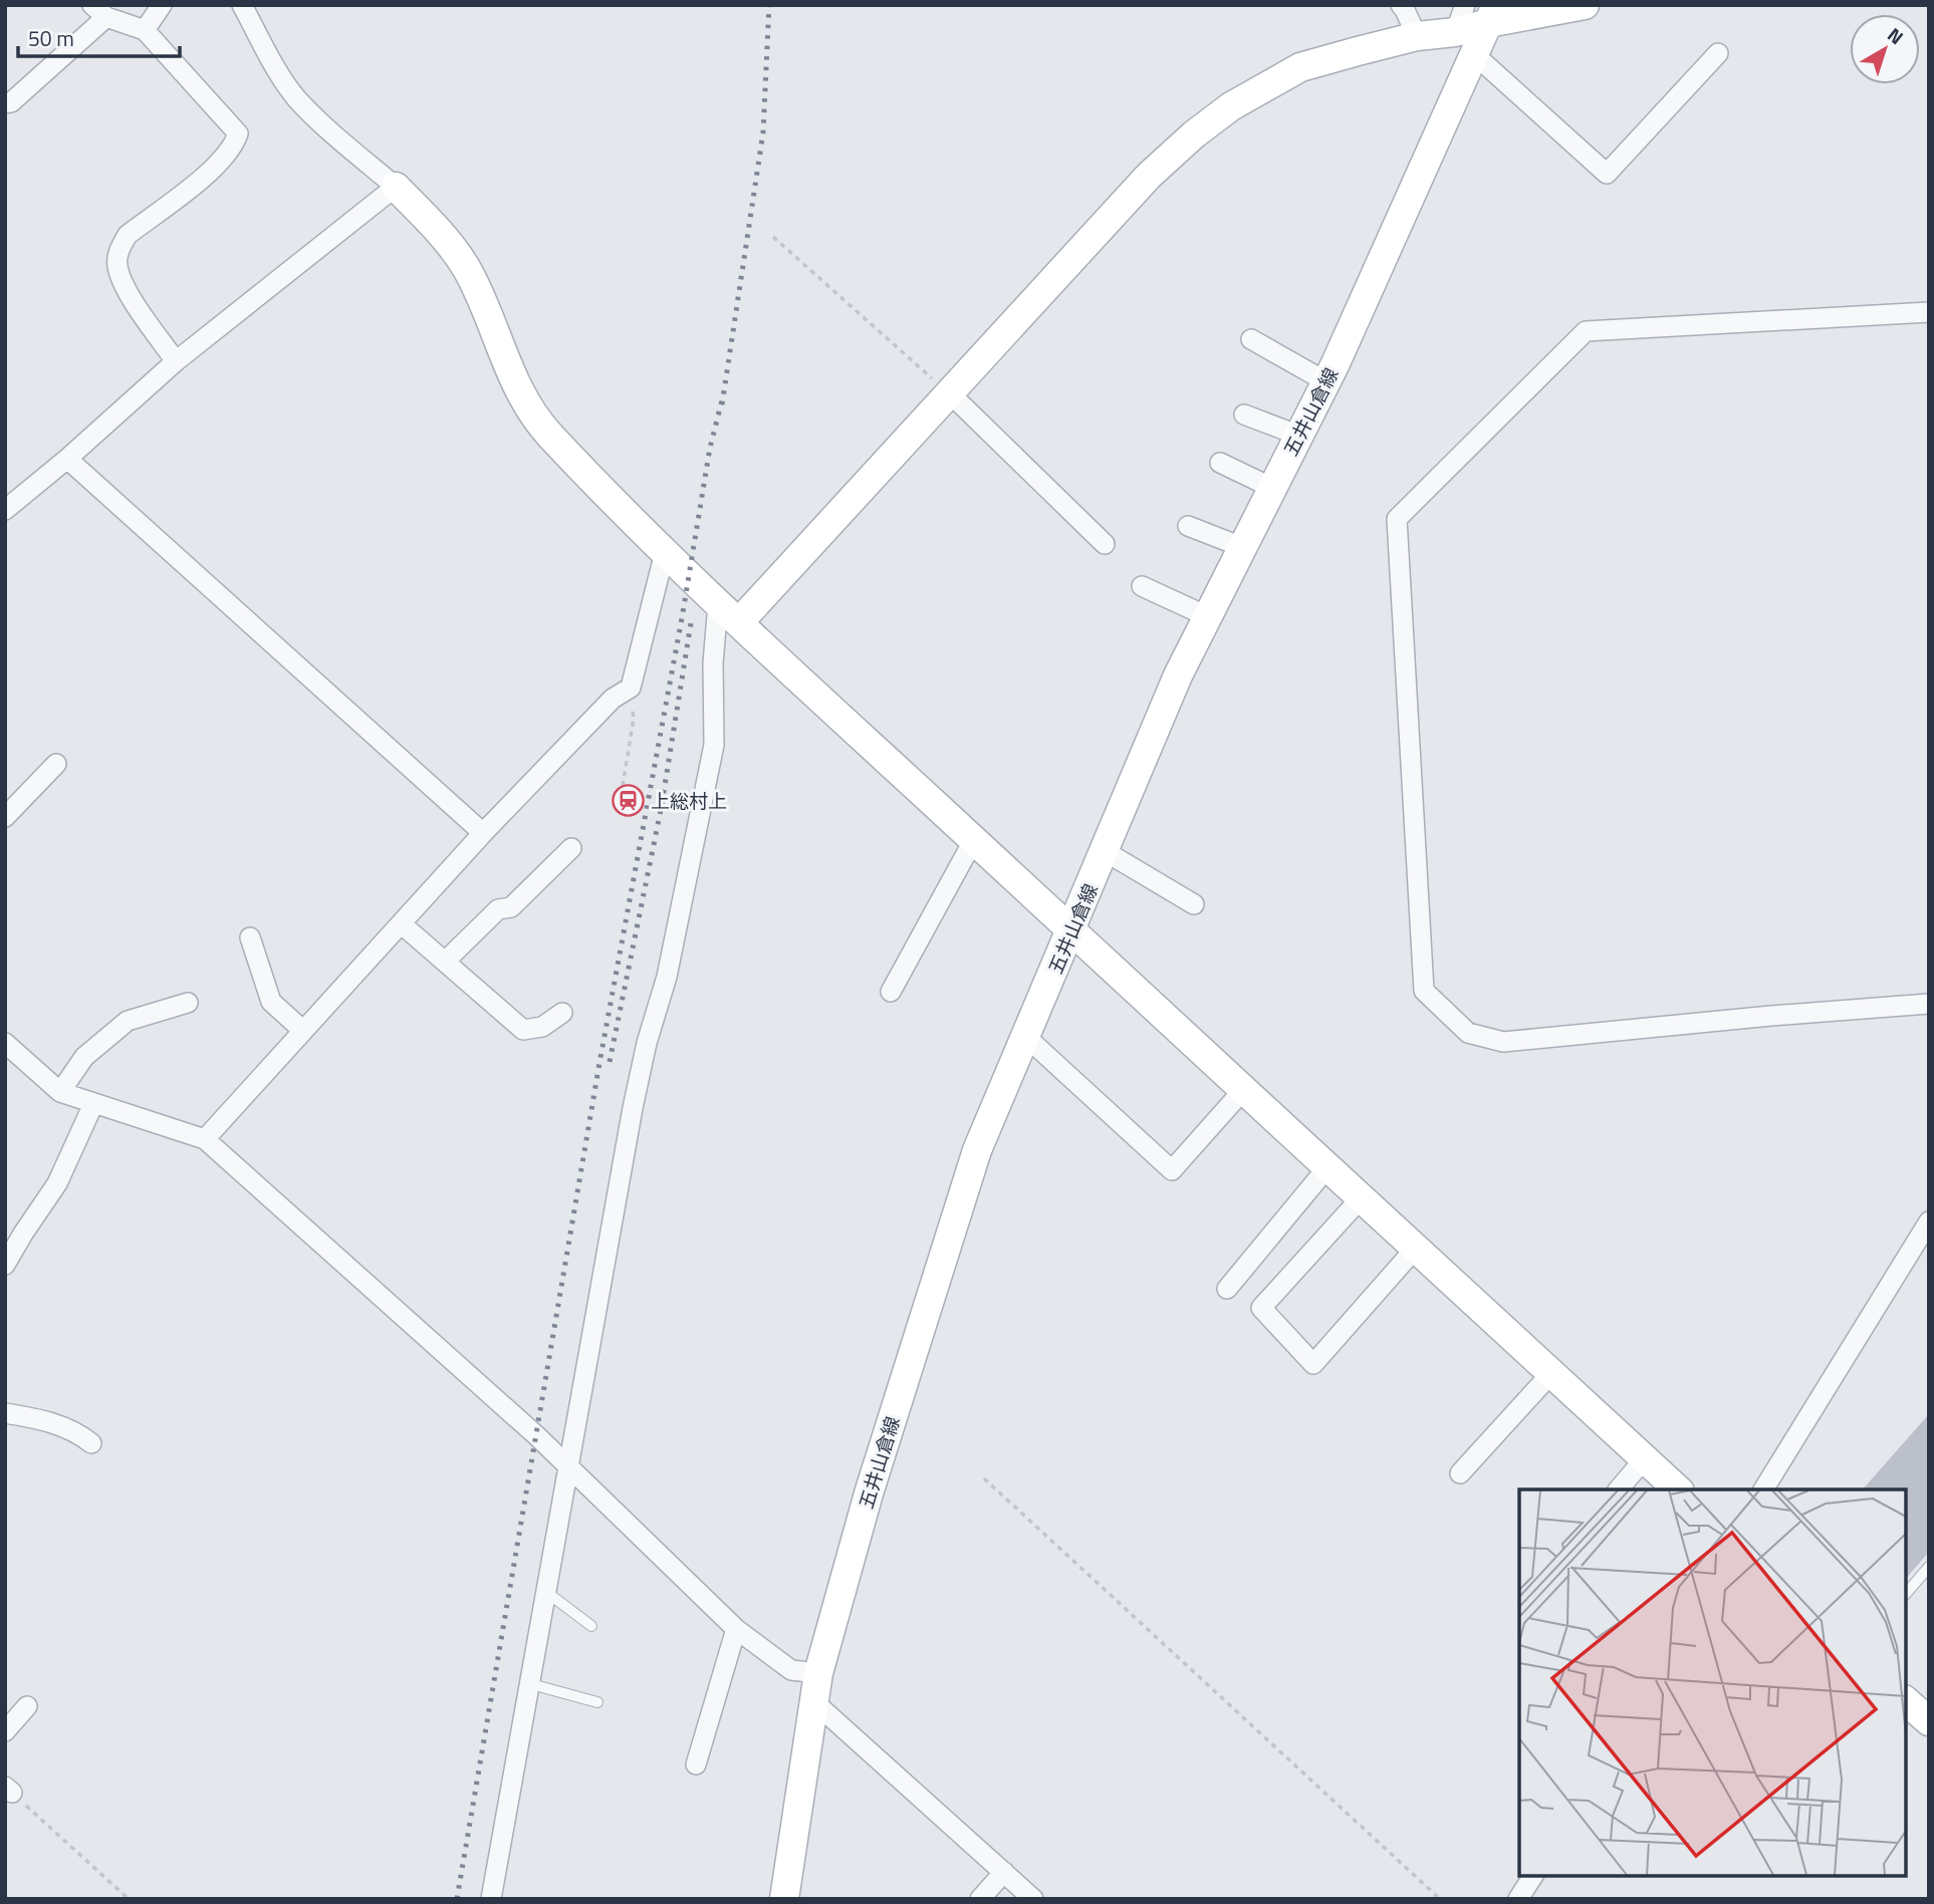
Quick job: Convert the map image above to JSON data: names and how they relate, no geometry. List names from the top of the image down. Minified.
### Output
{"streets":{"street":["五井山倉線"]},"places":{"station":["上総村上"]},"scale_bar":"50 m","north":"top right"}
